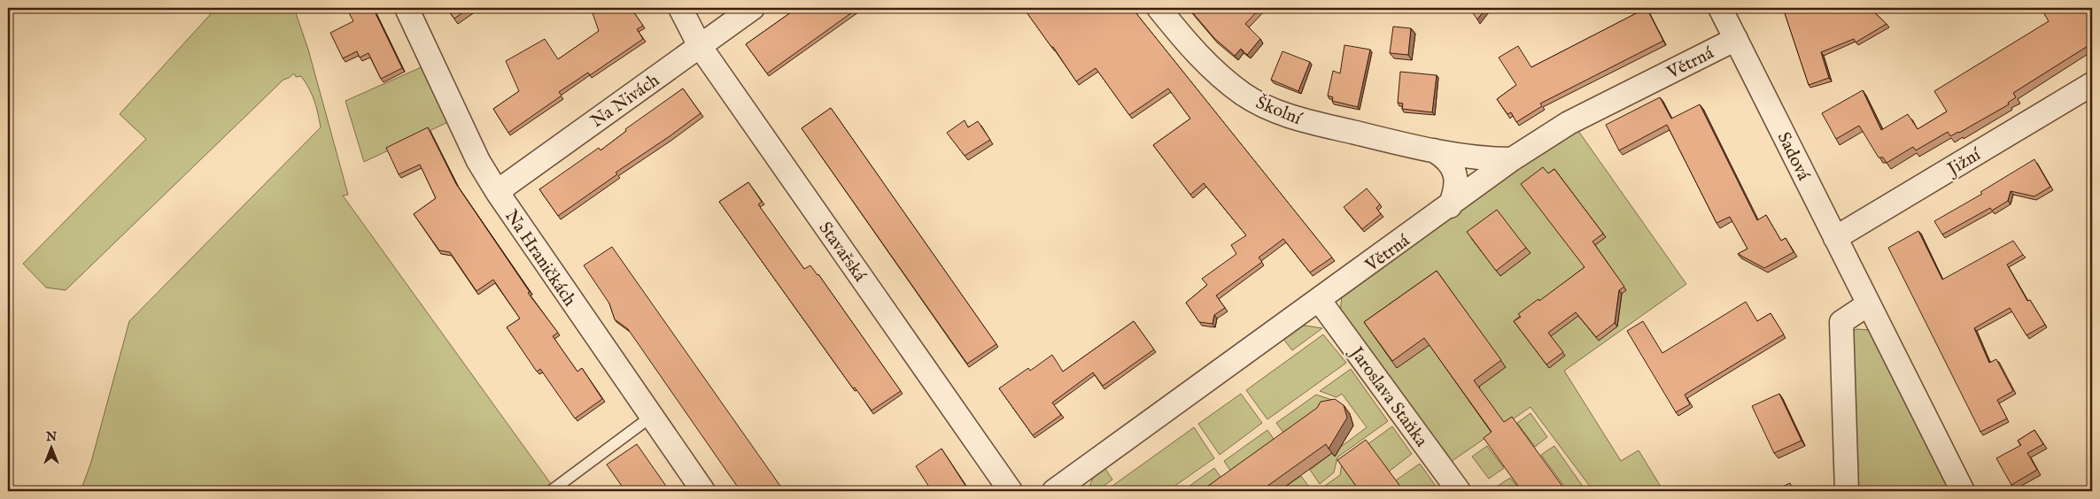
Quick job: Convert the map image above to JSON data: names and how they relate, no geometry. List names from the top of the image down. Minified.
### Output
{"streets":{"street":["Větrná","Na Nivách","Školní","Sadová","Jižní","Stavařská","Na Hraničkách","Jaroslava Staňka"]},"crossings":[["Větrná","Školní"],["Větrná","Sadová"],["Větrná","Jaroslava Staňka"],["Na Nivách","Stavařská"],["Na Nivách","Na Hraničkách"],["Sadová","Jižní"]],"north":"top"}
